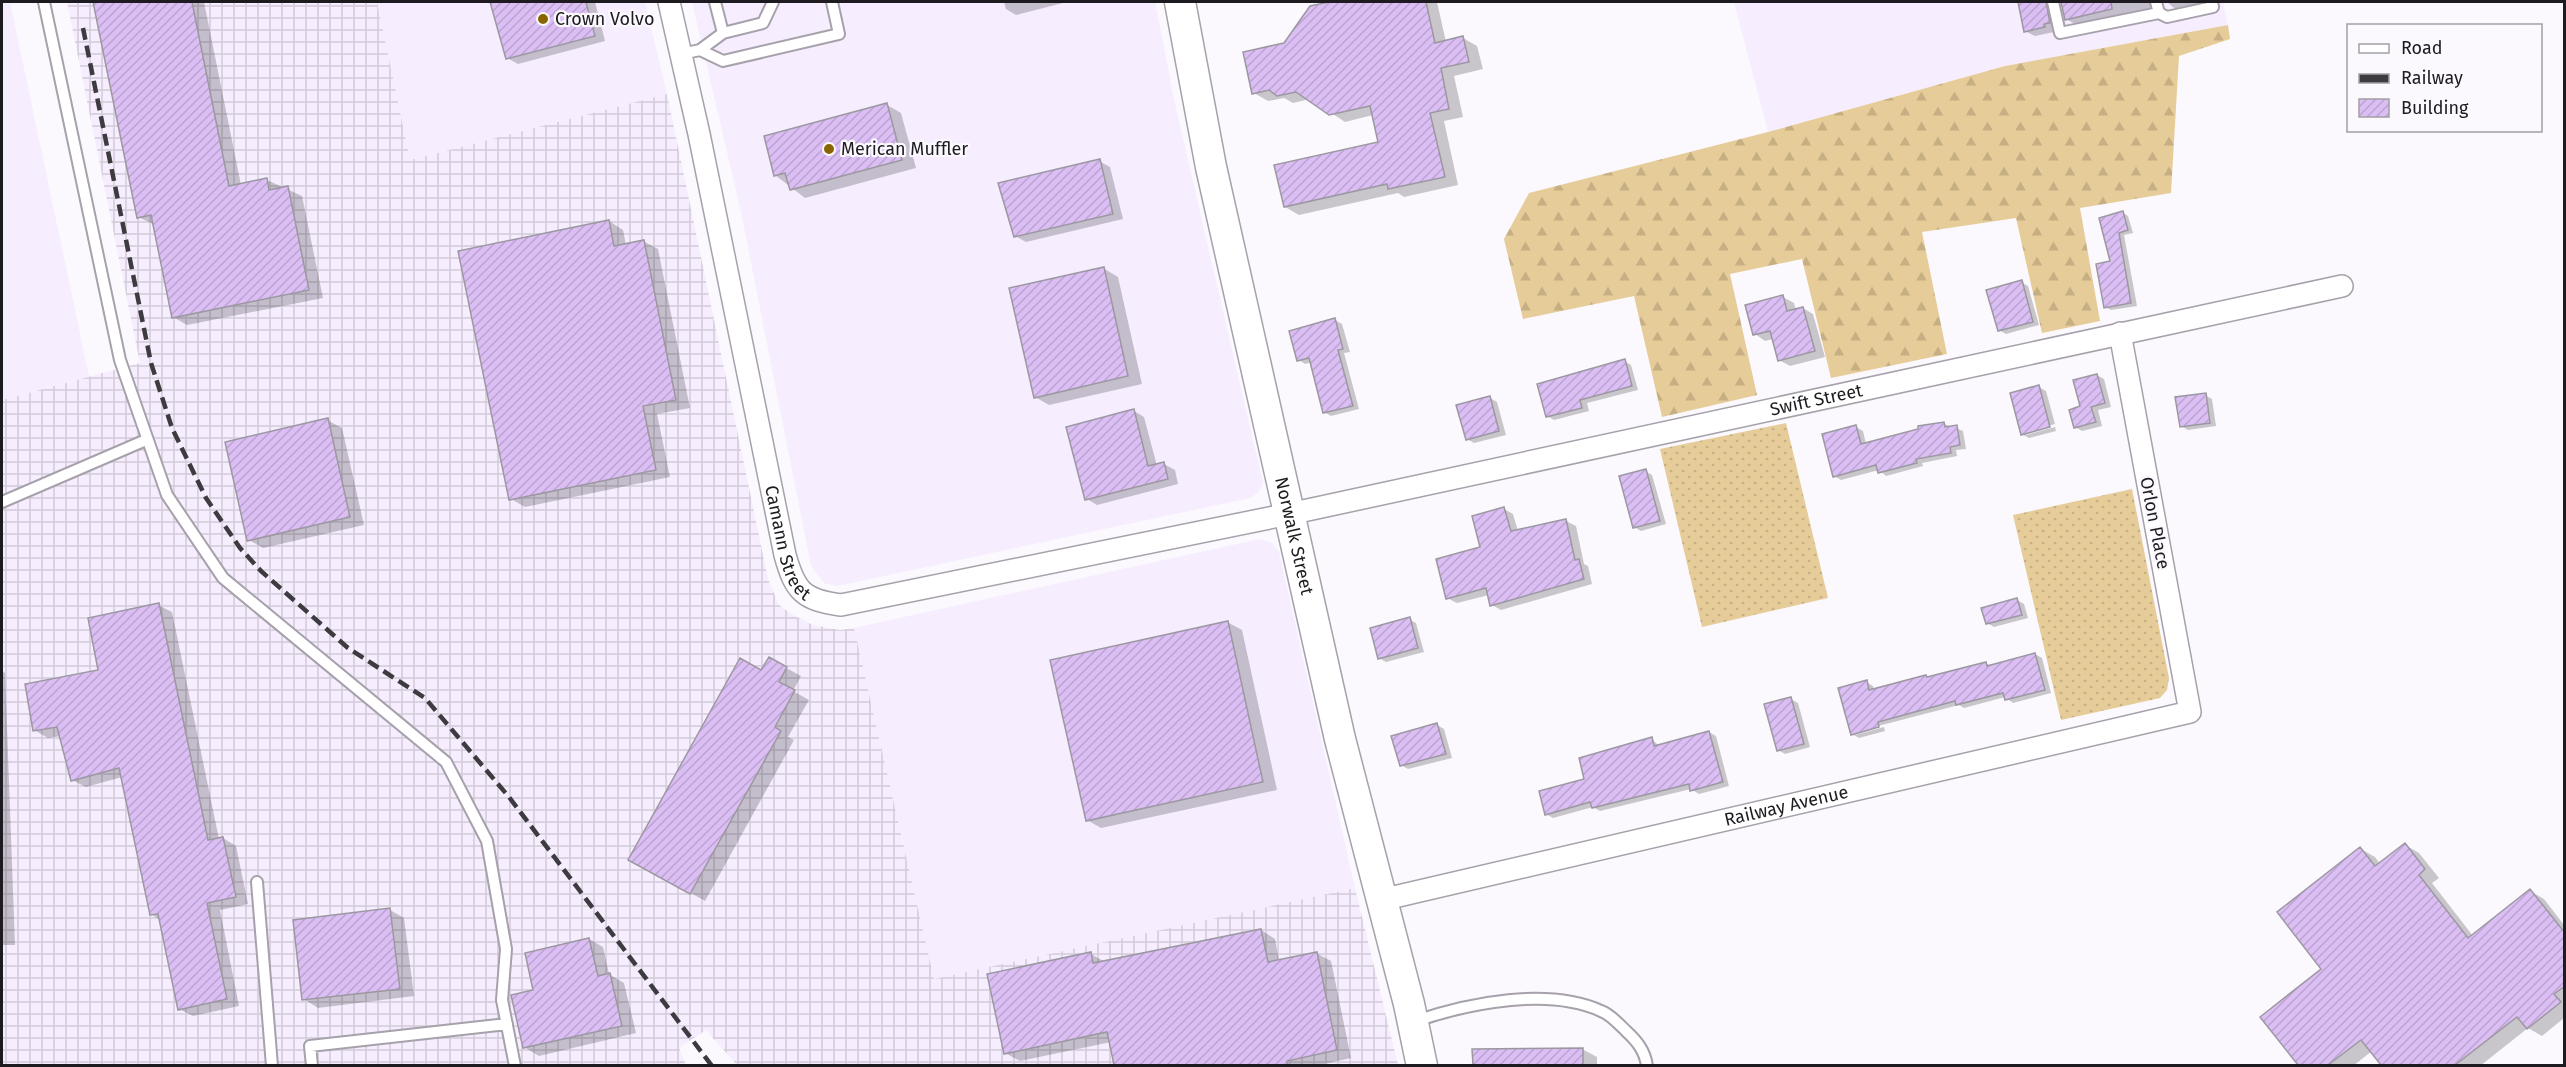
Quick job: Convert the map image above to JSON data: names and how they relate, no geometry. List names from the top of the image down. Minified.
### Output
{"streets":{"street":["Swift Street","Orlon Place","Norwalk Street","Camann Street","Railway Avenue"]},"crossings":[["Swift Street","Orlon Place"],["Swift Street","Norwalk Street"],["Swift Street","Camann Street"],["Orlon Place","Railway Avenue"],["Norwalk Street","Camann Street"],["Norwalk Street","Railway Avenue"]],"places":["Crown Volvo","Merican Muffler"],"legend":["Road","Railway","Building"]}
